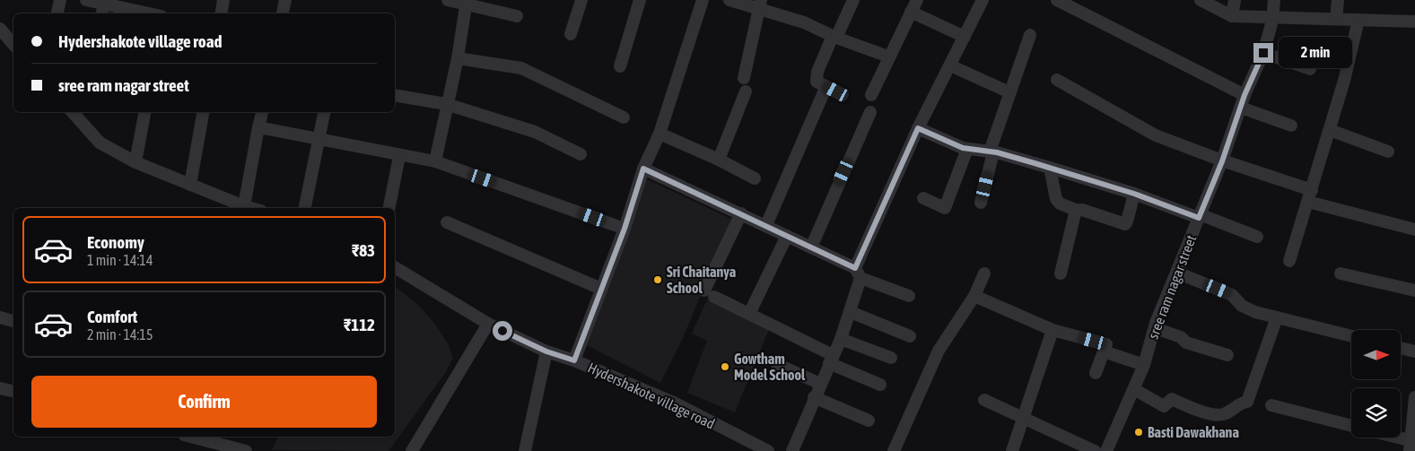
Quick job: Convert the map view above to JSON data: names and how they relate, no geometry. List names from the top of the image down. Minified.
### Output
{"streets":{"street":["sree ram nagar street","Hydershakote village road"]},"places":["Sri Chaitanya School","Gowtham Model School","Basti Dawakhana"],"north":"right","page":{"banner":["Hydershakote village road","sree ram nagar street"],"bubble":"2 min","list":[{"name":"Economy","note":"1 min · 14:14","value":"₹83"},{"name":"Comfort","note":"2 min · 14:15","value":"₹112"}],"buttons":"Confirm"}}
